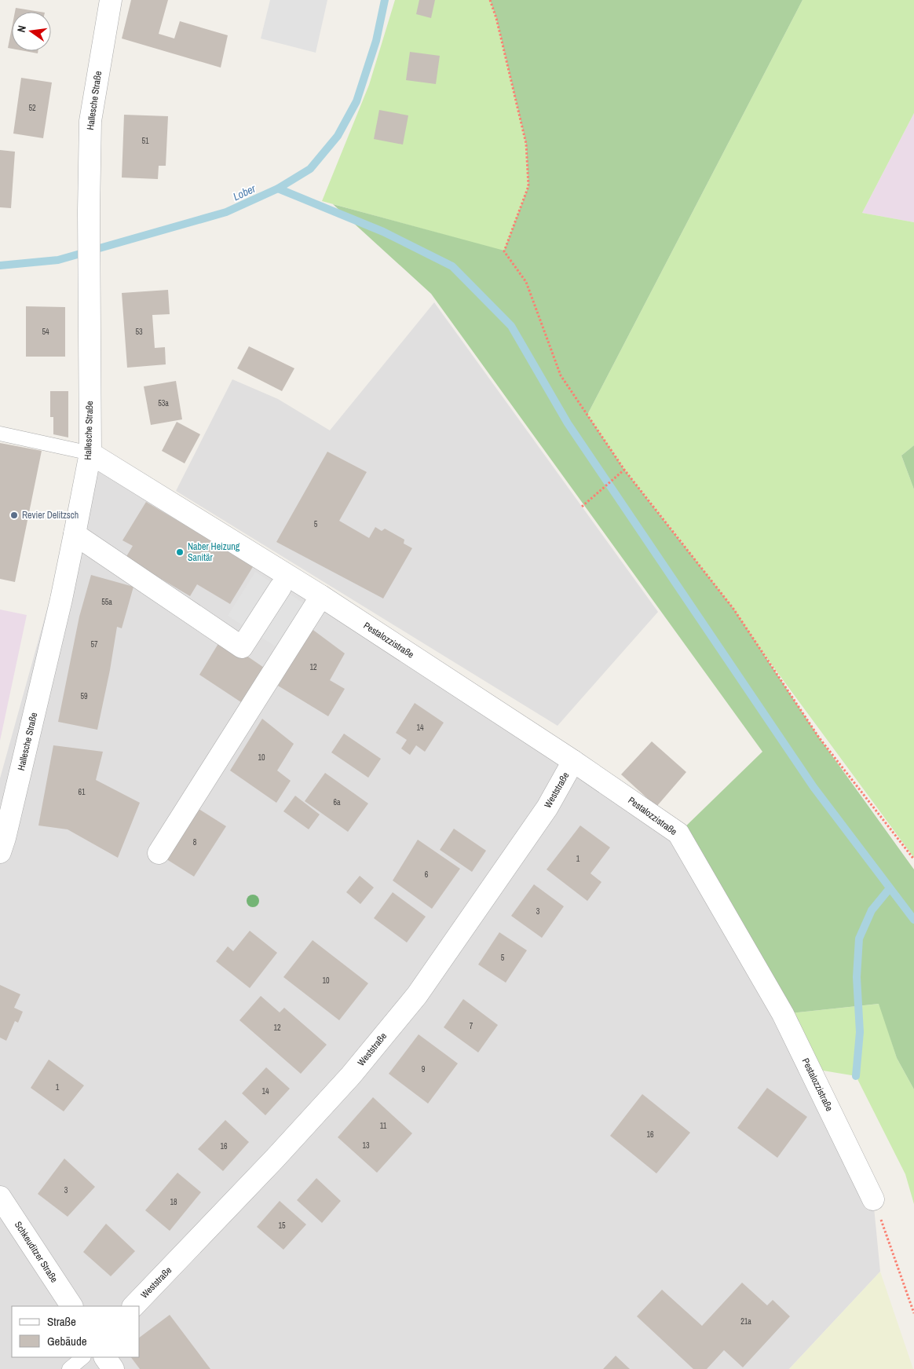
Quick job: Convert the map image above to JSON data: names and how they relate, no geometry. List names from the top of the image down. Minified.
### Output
{"streets":{"street":["Hallesche Straße","Pestalozzistraße","Weststraße","Schkeuditzer Straße"]},"crossings":[["Hallesche Straße","Pestalozzistraße"],["Pestalozzistraße","Weststraße"]],"water":["Lober"],"places":["Revier Delitzsch","Naber Heizung Sanitär"],"house_numbers":["52","51","54","53","53a","5","55a","57","12","59","14","10","61","6a","8","1","6","3","5","10","7","12","9","1","14","11","16","13","16","3","18","15","21a"],"legend":["Straße","Gebäude"],"north":"left"}
